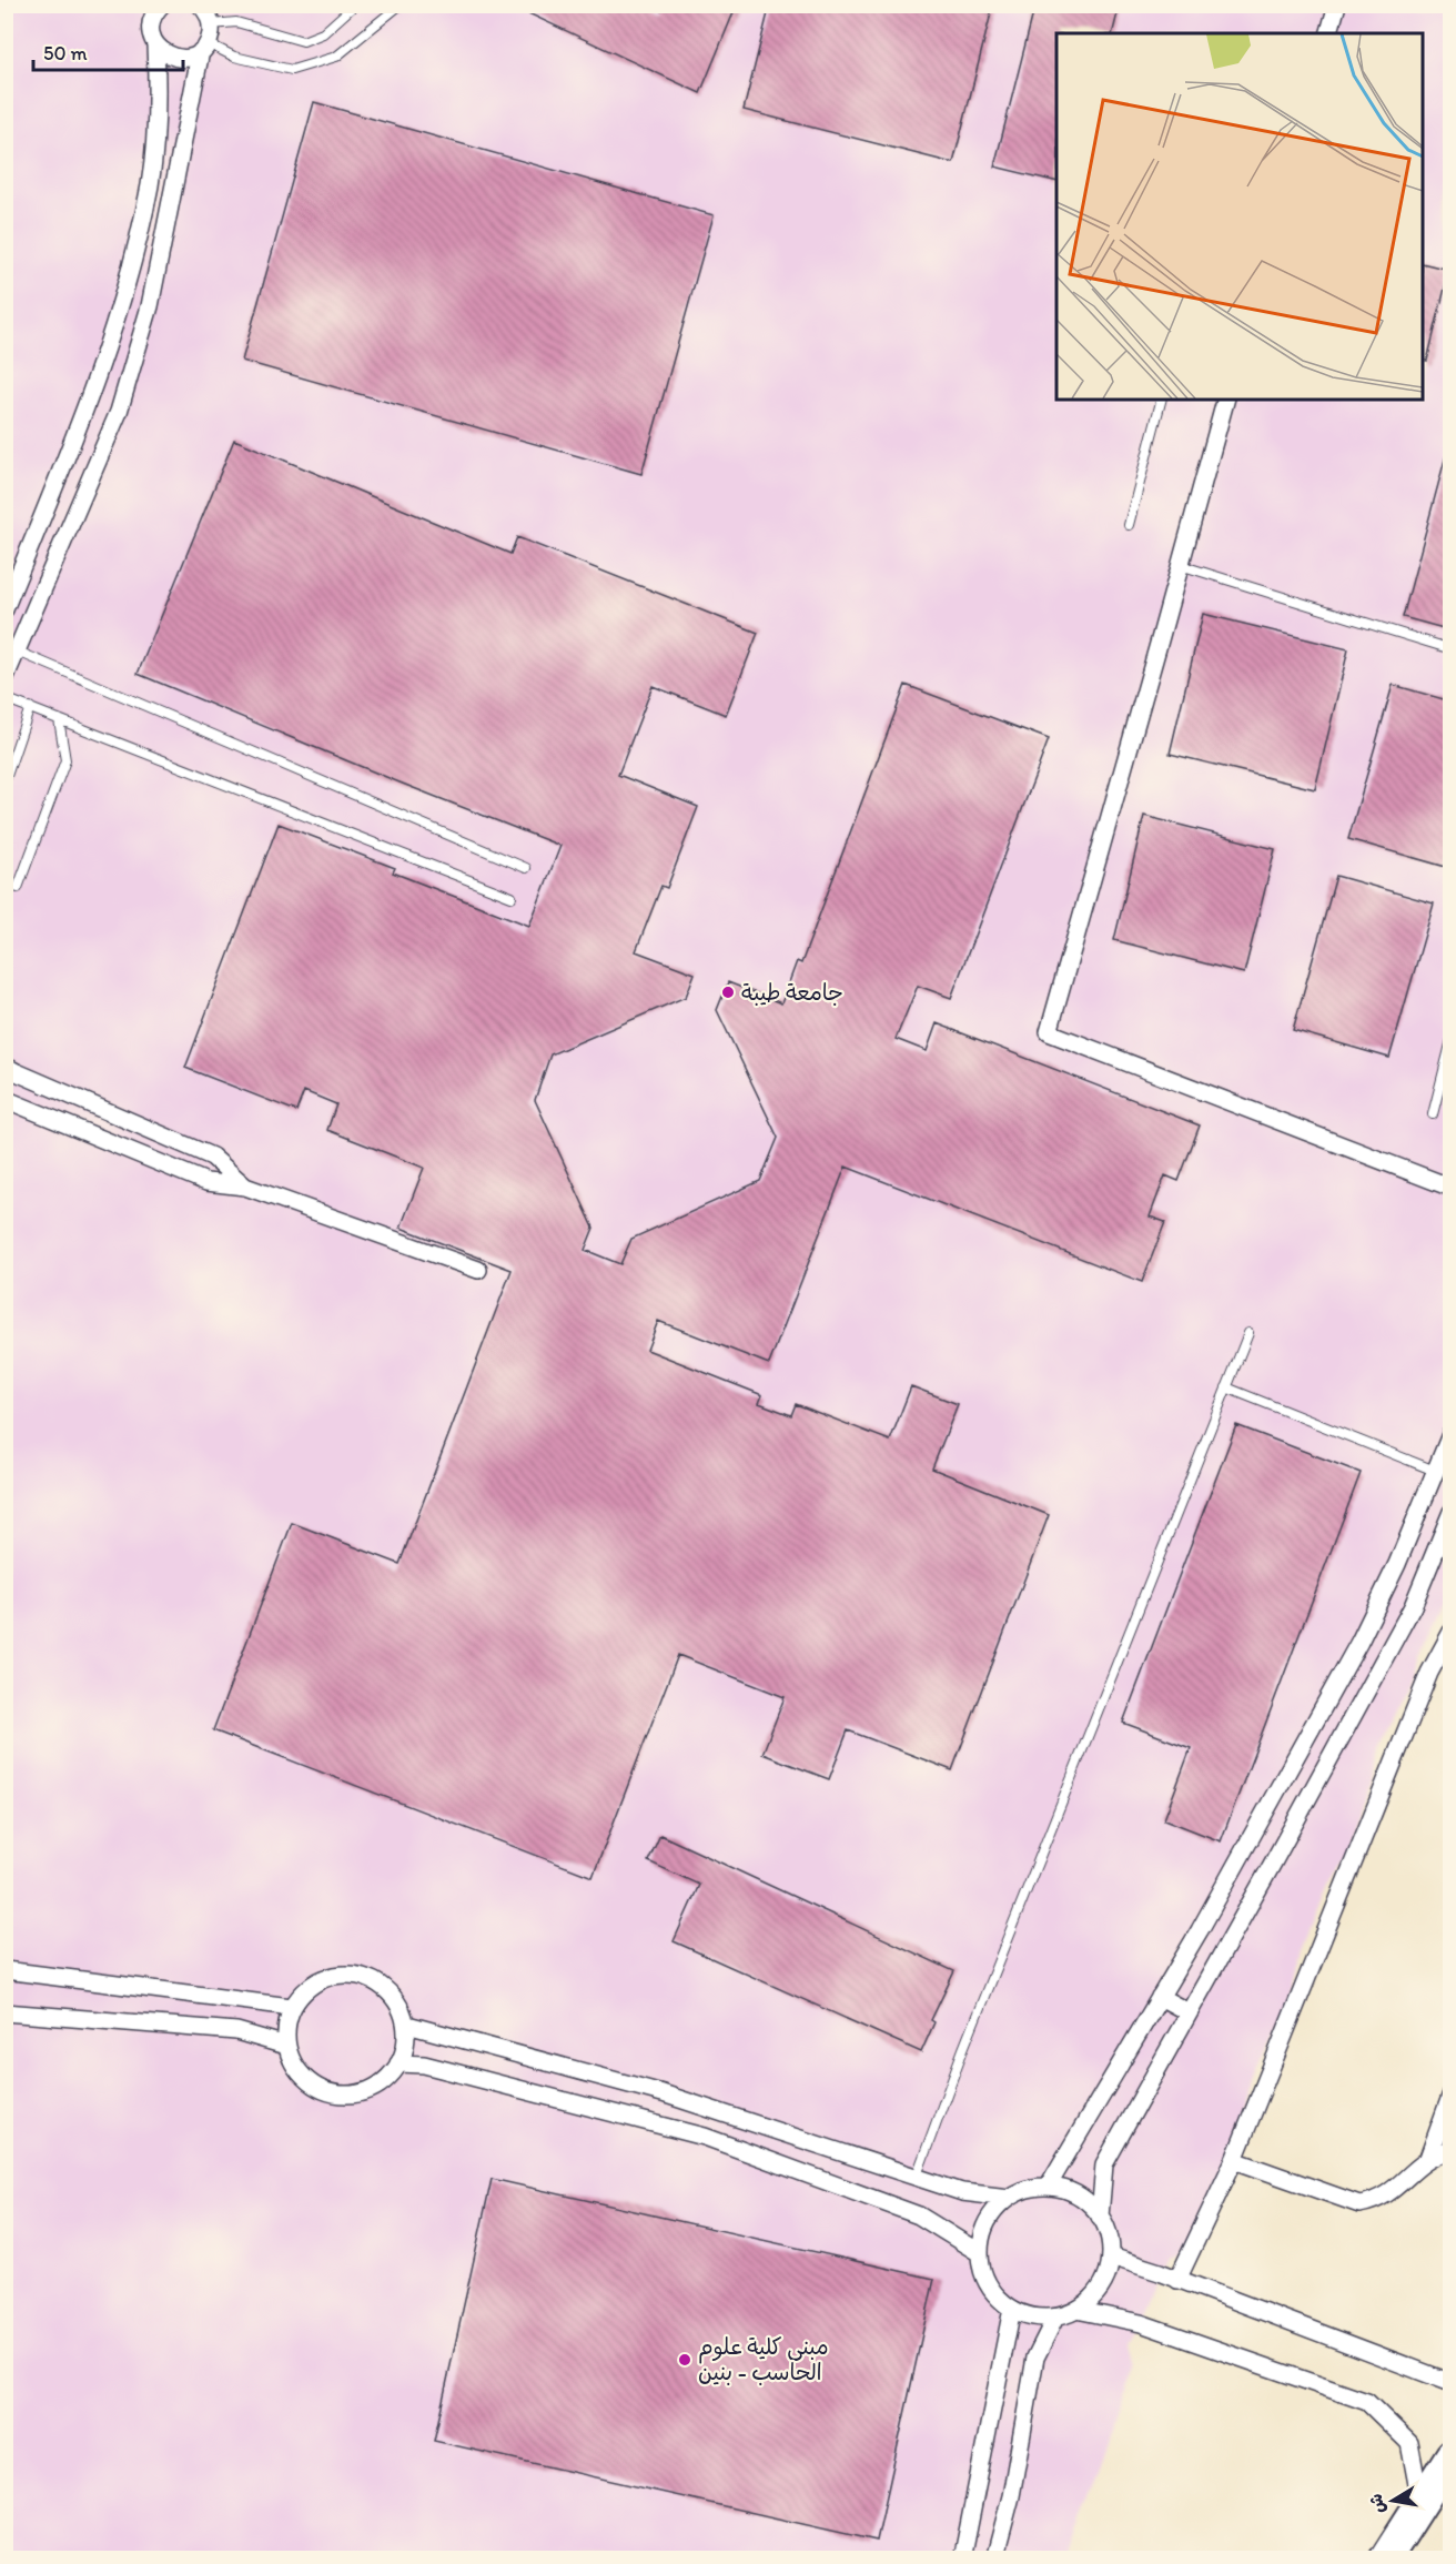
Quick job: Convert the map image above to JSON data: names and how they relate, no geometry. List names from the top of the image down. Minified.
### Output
{"places":["جامعة طيبة","مبنى كلية علوم الحاسب - بنين"],"scale_bar":"50 m","north":"left"}
